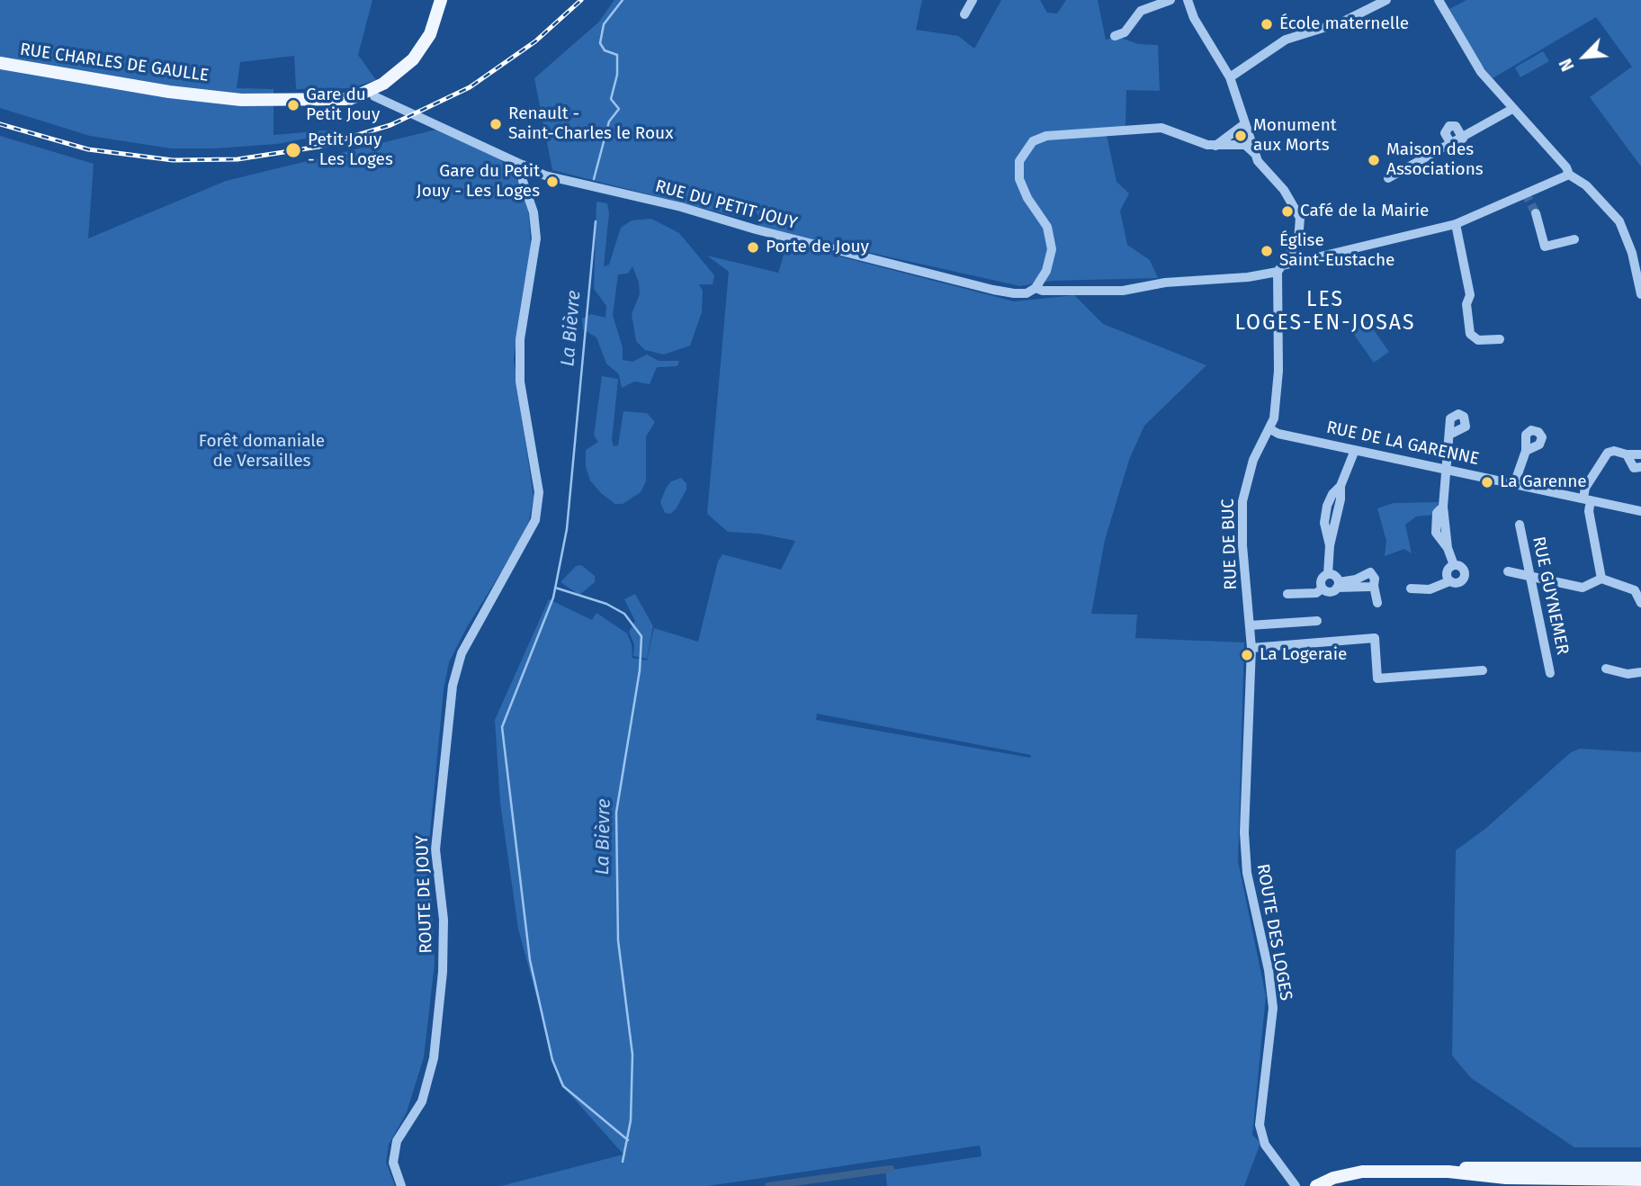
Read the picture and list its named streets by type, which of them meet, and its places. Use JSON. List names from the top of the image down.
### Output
{
  "streets": {
    "main road": ["RUE CHARLES DE GAULLE"],
    "street": [
      "RUE DU PETIT JOUY",
      "RUE DE LA GARENNE",
      "RUE DE BUC",
      "RUE GUYNEMER",
      "ROUTE DE JOUY",
      "ROUTE DES LOGES"
    ]
  },
  "crossings": [
    ["RUE CHARLES DE GAULLE", "RUE DU PETIT JOUY"],
    ["RUE DU PETIT JOUY", "RUE DE BUC"],
    ["RUE DU PETIT JOUY", "ROUTE DE JOUY"],
    ["RUE DE LA GARENNE", "RUE DE BUC"],
    ["RUE DE BUC", "ROUTE DES LOGES"]
  ],
  "districts": ["LES LOGES-EN-JOSAS"],
  "water": ["La Bièvre"],
  "parks": ["Forêt domaniale de Versailles"],
  "places": [
    "École maternelle",
    "Gare du Petit Jouy",
    "Renault - Saint-Charles le Roux",
    "Monument aux Morts",
    "Petit Jouy - Les Loges",
    "Maison des Associations",
    "Gare du Petit Jouy - Les Loges",
    "Café de la Mairie",
    "Porte de Jouy",
    "Église Saint-Eustache",
    "La Garenne",
    "La Logeraie"
  ],
  "north": "bottom left"
}
